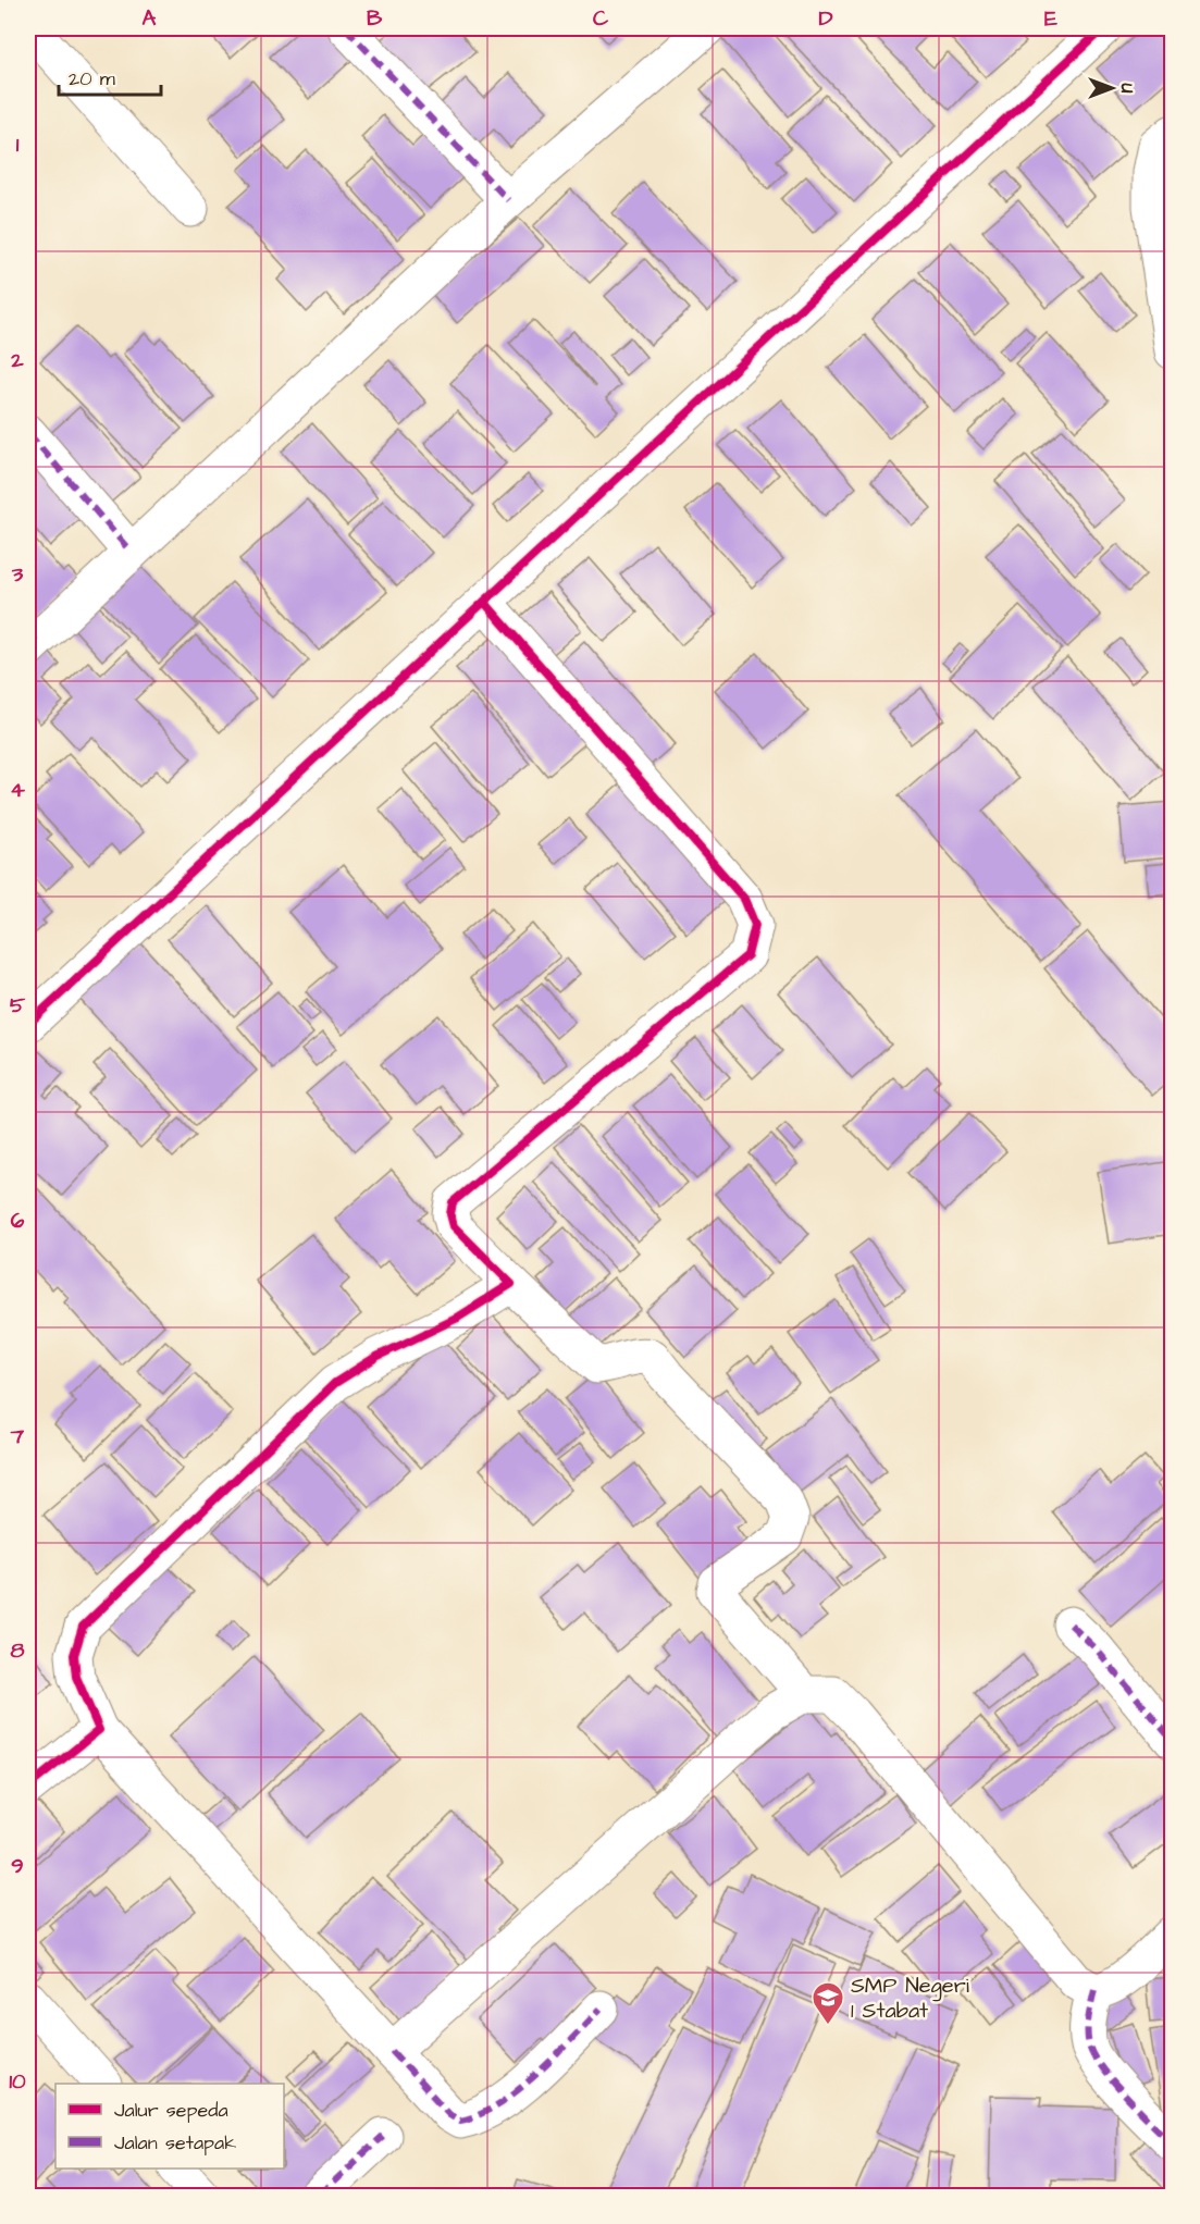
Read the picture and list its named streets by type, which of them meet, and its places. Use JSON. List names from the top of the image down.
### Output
{
  "places": {
    "school or university": ["SMP Negeri 1 Stabat"]
  },
  "legend": ["Jalur sepeda", "Jalan setapak"],
  "scale_bar": "20 m",
  "north": "right",
  "grid": {
    "columns": [
      "A",
      "B",
      "C",
      "D",
      "E"
    ],
    "rows": [
      "1",
      "2",
      "3",
      "4",
      "5",
      "6",
      "7",
      "8",
      "9",
      "10"
    ]
  }
}
